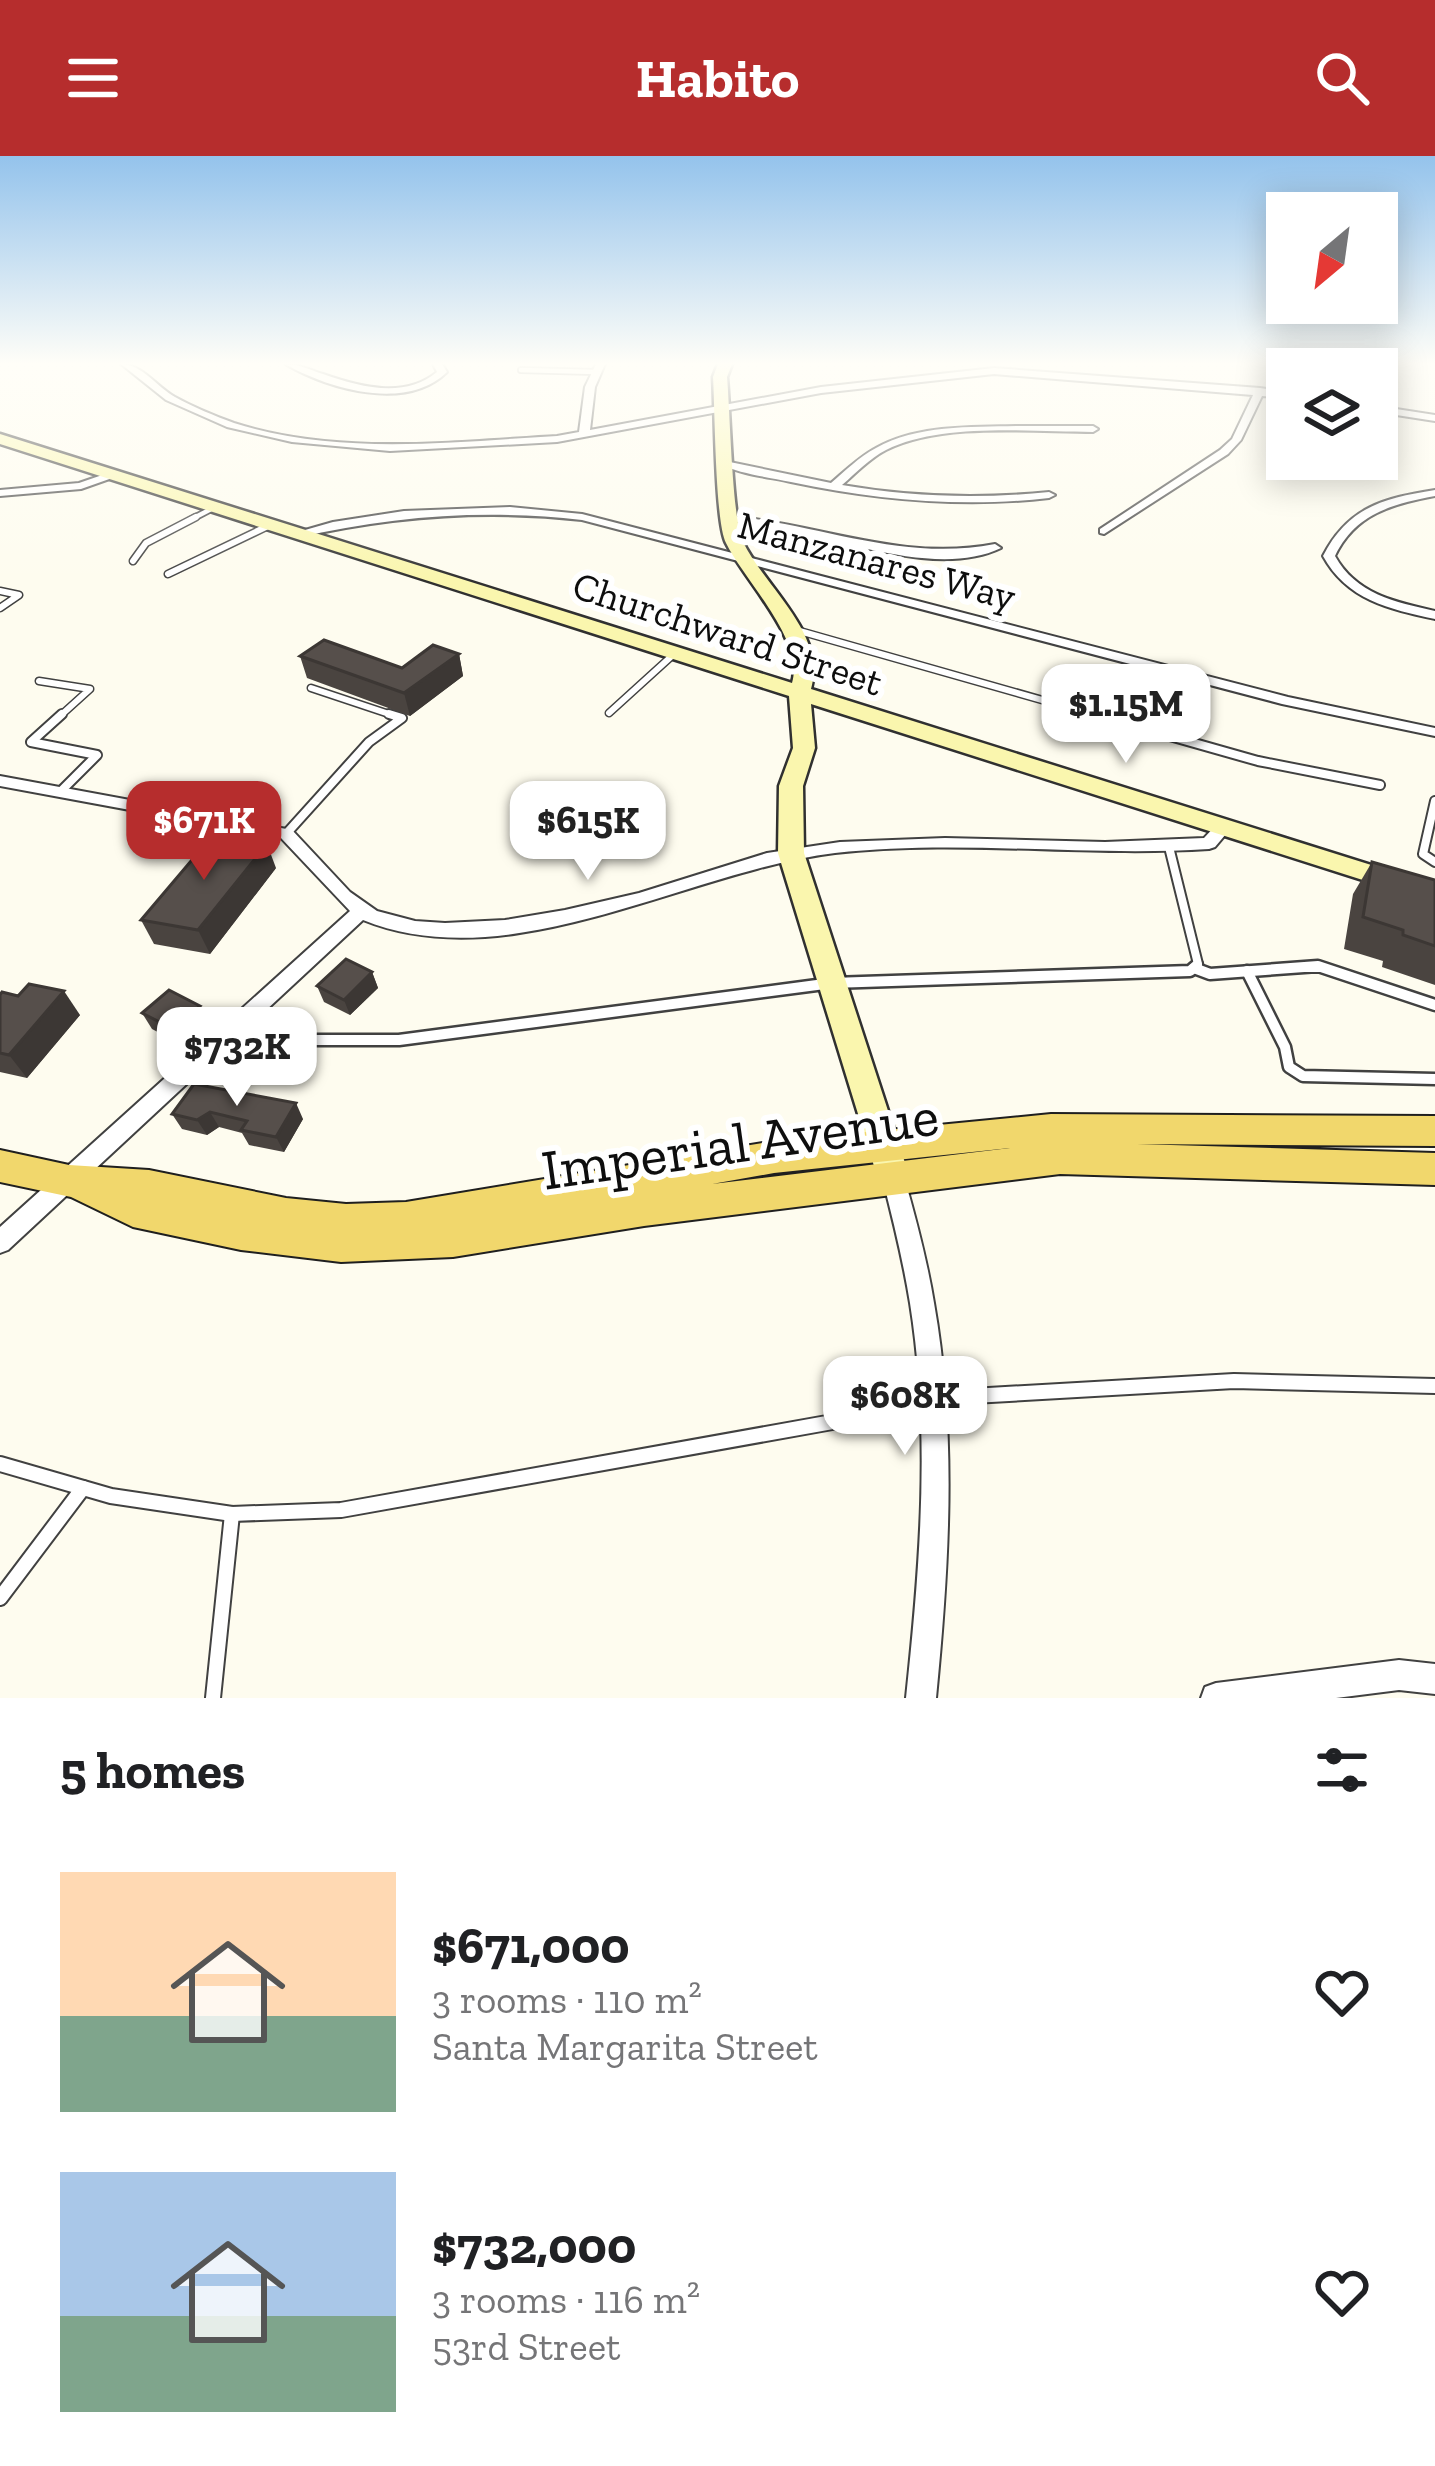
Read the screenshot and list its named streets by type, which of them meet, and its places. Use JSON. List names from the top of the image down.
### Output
{
  "streets": {
    "main road": ["Imperial Avenue"],
    "street": ["Manzanares Way", "Churchward Street"]
  },
  "crossings": [
    ["Manzanares Way", "Churchward Street"]
  ],
  "north": "bottom left",
  "page": {
    "header": "Habito",
    "price": [
      "$1.15M",
      "$671K",
      "$615K",
      "$732K",
      "$608K"
    ],
    "heading": "5 homes",
    "list": [
      {
        "name": "$671,000",
        "note": "3 rooms · 110 m² · Santa Margarita Street"
      },
      {
        "name": "$732,000",
        "note": "3 rooms · 116 m² · 53rd Street"
      }
    ]
  }
}
